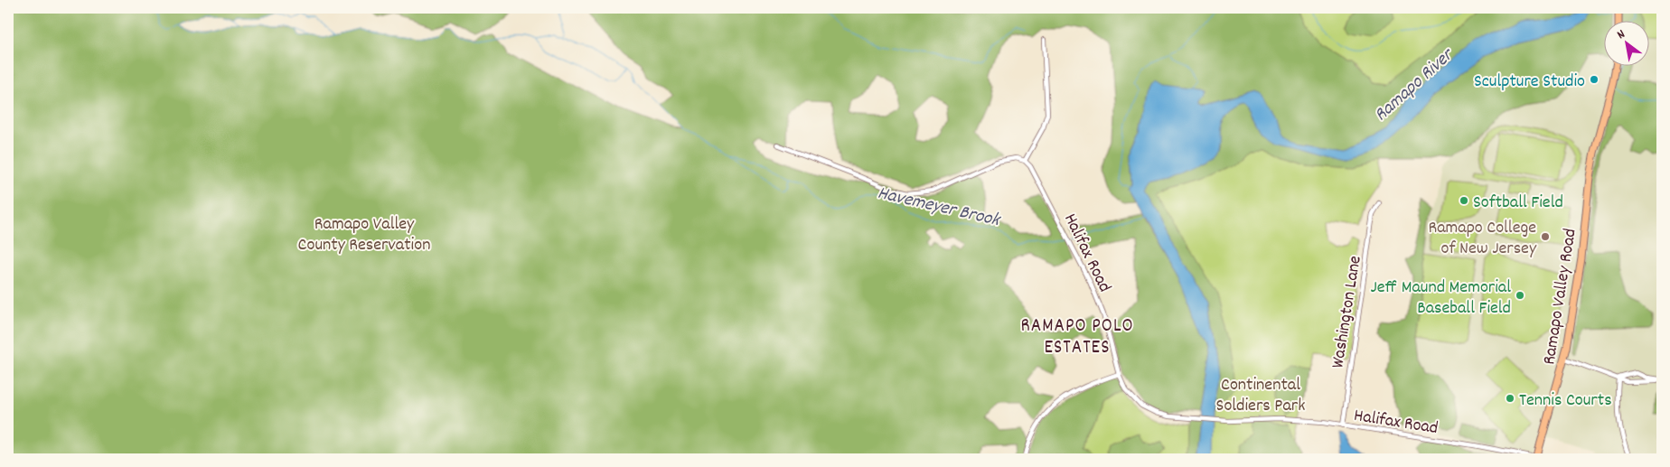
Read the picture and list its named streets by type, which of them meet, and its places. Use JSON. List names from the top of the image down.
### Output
{
  "streets": {
    "main road": ["Ramapo Valley Road"],
    "street": ["Halifax Road", "Washington Lane"]
  },
  "crossings": [
    ["Halifax Road", "Ramapo Valley Road"],
    ["Halifax Road", "Washington Lane"]
  ],
  "districts": ["RAMAPO POLO ESTATES"],
  "water": ["Ramapo River", "Havemeyer Brook"],
  "parks": ["Ramapo Valley County Reservation", "Continental Soldiers Park"],
  "places": [
    "Sculpture Studio",
    "Softball Field",
    "Ramapo College of New Jersey",
    "Jeff Maund Memorial Baseball Field",
    "Tennis Courts"
  ],
  "north": "top left"
}
